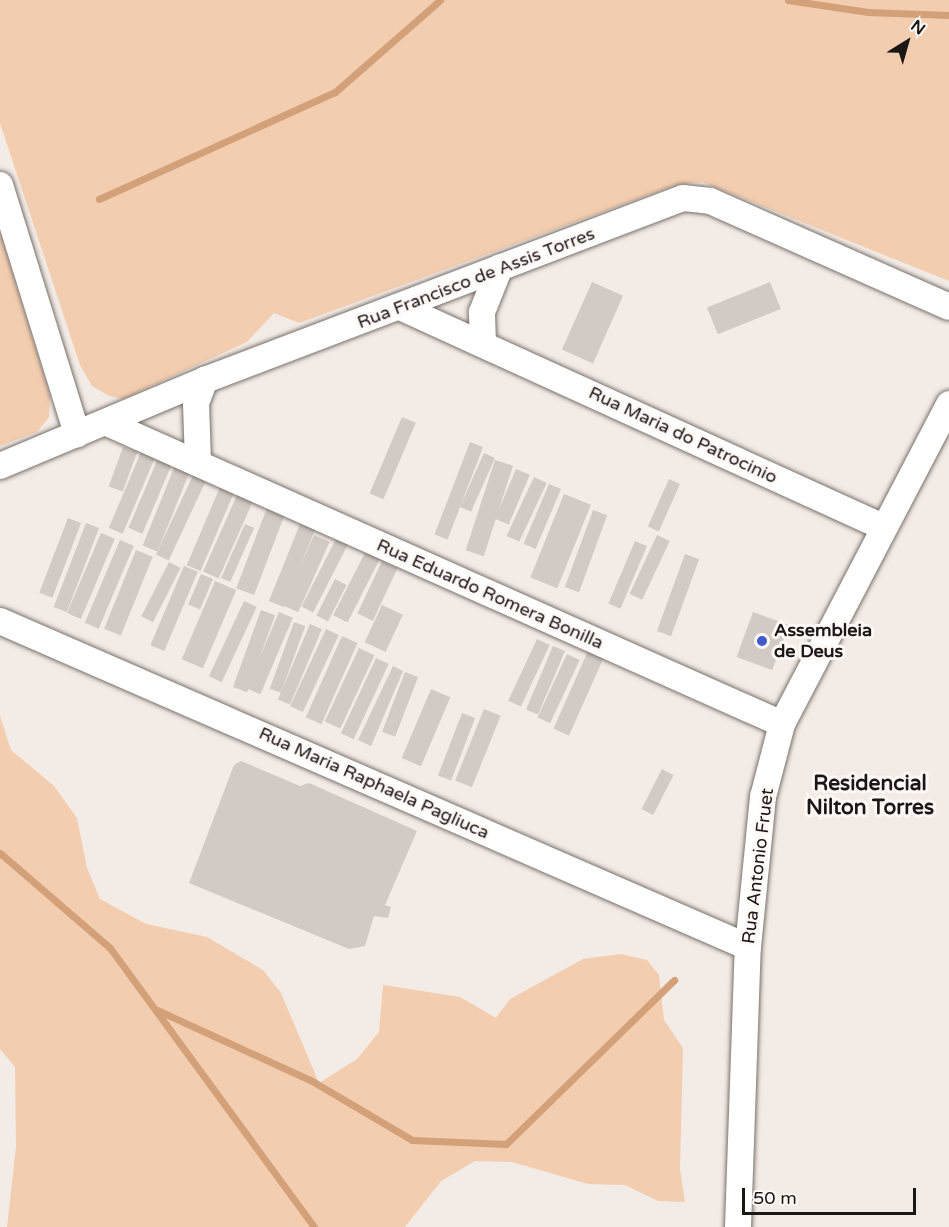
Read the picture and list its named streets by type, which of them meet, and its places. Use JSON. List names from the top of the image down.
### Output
{
  "streets": {
    "street": [
      "Rua Francisco de Assis Torres",
      "Rua Maria do Patrocinio",
      "Rua Eduardo Romera Bonilla",
      "Rua Maria Raphaela Pagliuca",
      "Rua Antonio Fruet"
    ]
  },
  "crossings": [
    ["Rua Francisco de Assis Torres", "Rua Maria do Patrocinio"],
    ["Rua Francisco de Assis Torres", "Rua Eduardo Romera Bonilla"],
    ["Rua Maria do Patrocinio", "Rua Antonio Fruet"],
    ["Rua Eduardo Romera Bonilla", "Rua Antonio Fruet"],
    ["Rua Maria Raphaela Pagliuca", "Rua Antonio Fruet"]
  ],
  "districts": ["Residencial Nilton Torres"],
  "places": ["Assembleia de Deus"],
  "scale_bar": "50 m",
  "north": "top right"
}
